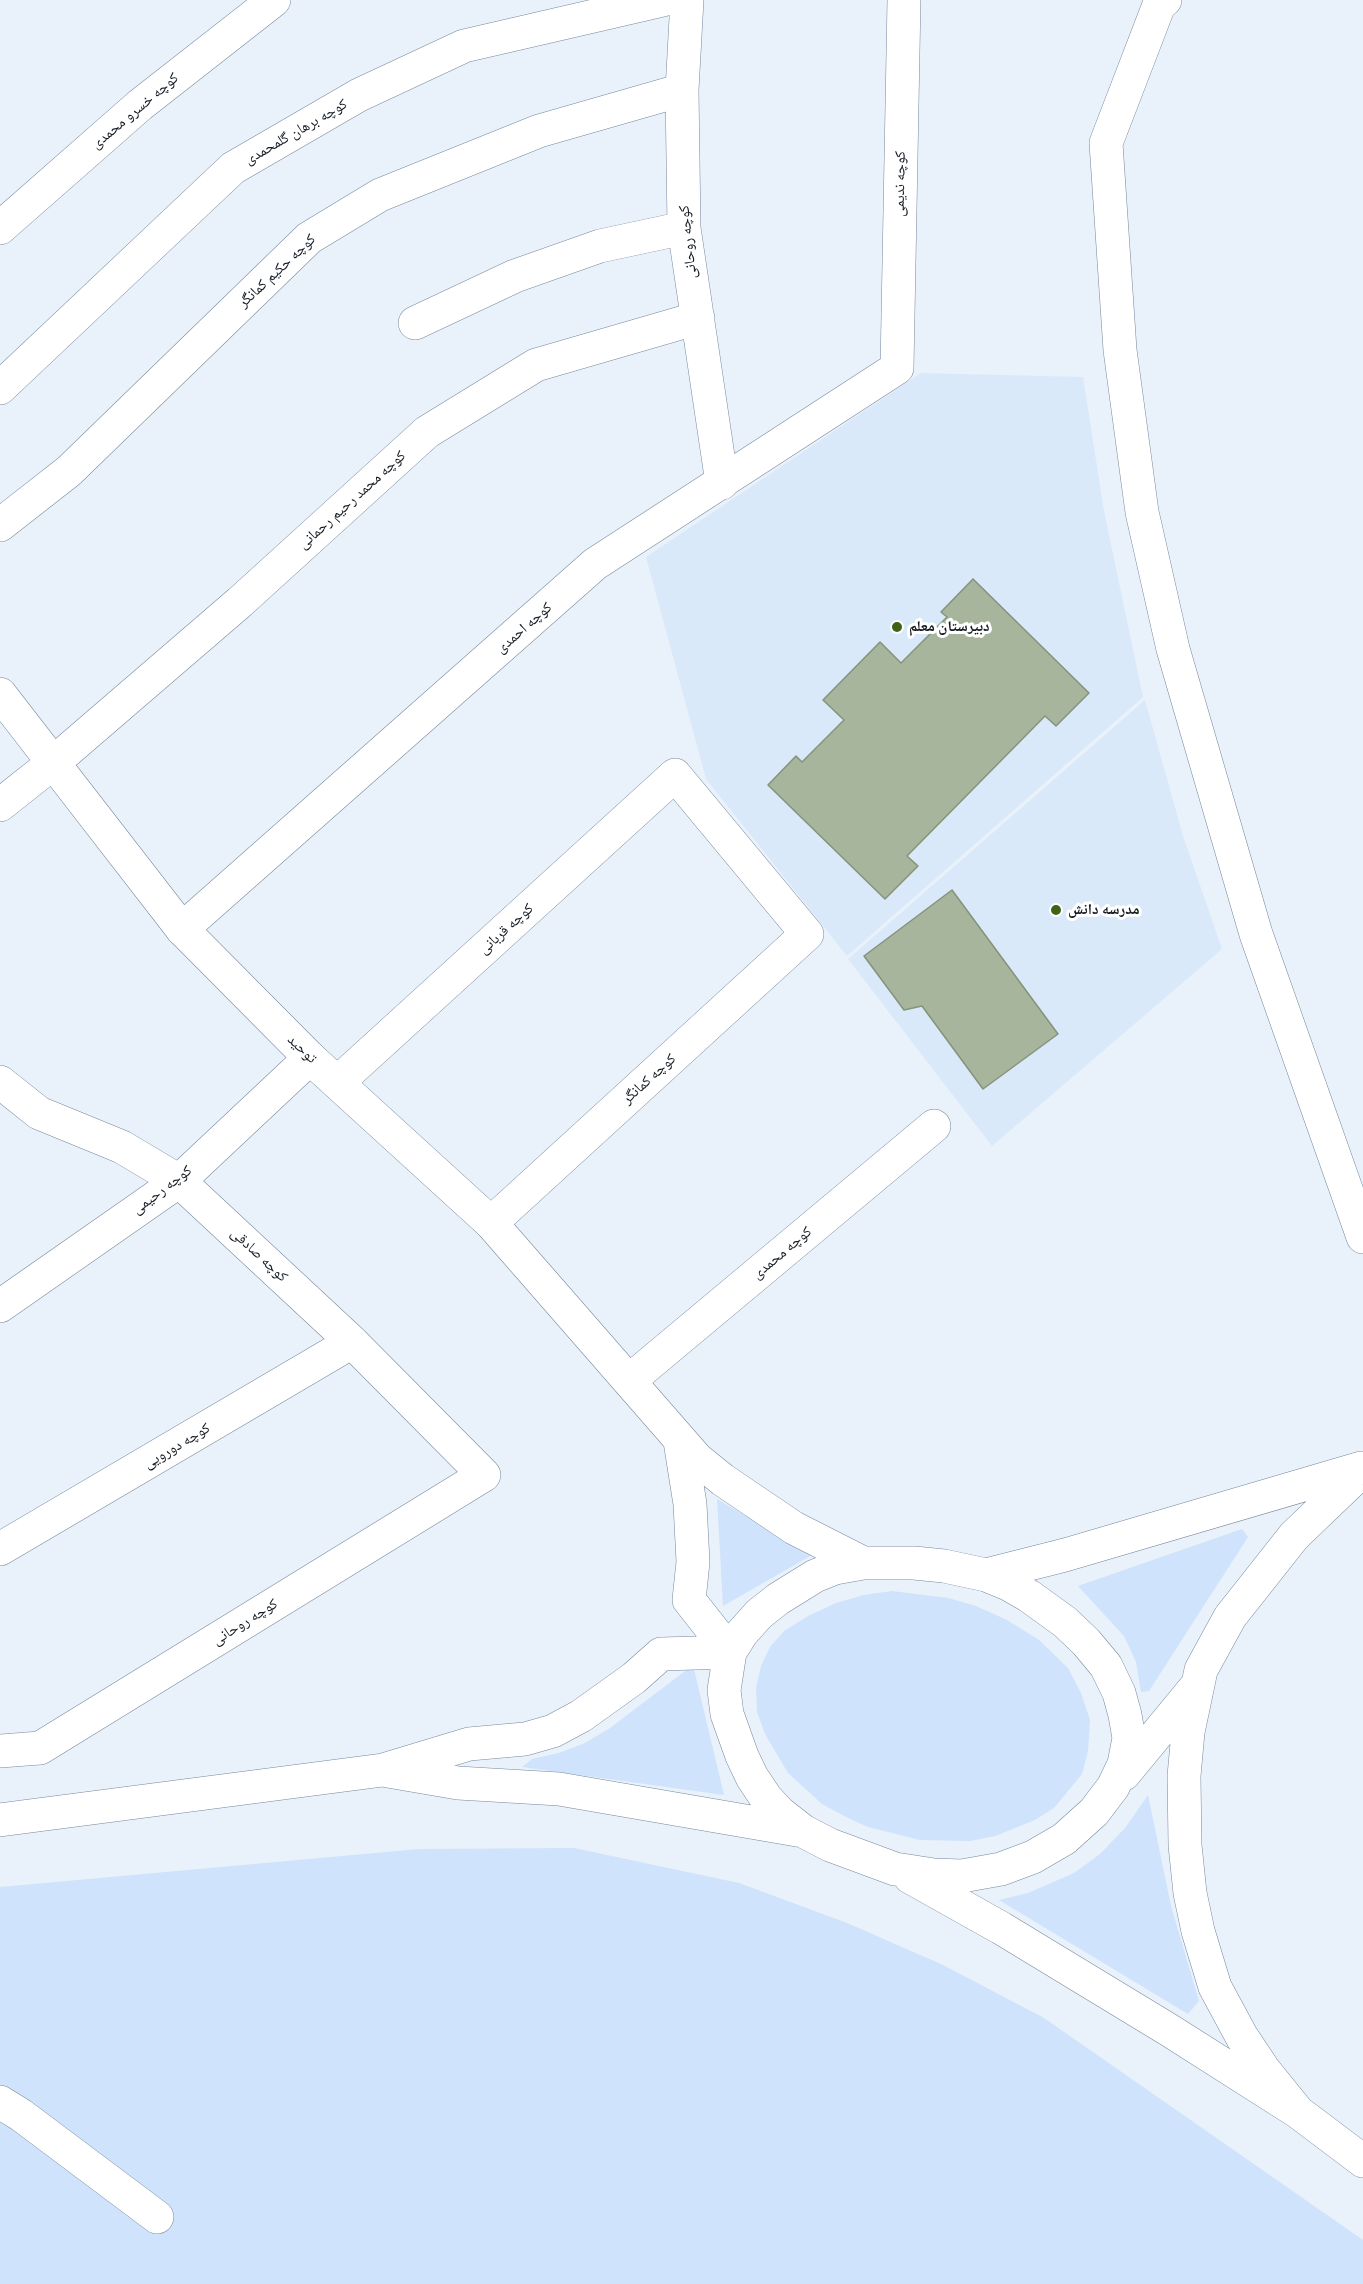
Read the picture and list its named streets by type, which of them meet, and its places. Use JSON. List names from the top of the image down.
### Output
{
  "streets": {
    "street": [
      "کوچه خسرو محمدی",
      "کوچه برهان گلمحمدی",
      "کوچه ندیمی",
      "کوچه روحانی",
      "کوچه حکیم کمانگر",
      "کوچه محمد رحیم رحمانی",
      "کوچه احمدی",
      "کوچه قربانی",
      "توحید",
      "کوچه کمانگر",
      "کوچه رحیمی",
      "کوچه محمدی",
      "کوچه صادقی",
      "کوچه دورویی"
    ]
  },
  "crossings": [
    ["کوچه ندیمی", "کوچه احمدی"],
    ["کوچه روحانی", "کوچه حکیم کمانگر"],
    ["کوچه روحانی", "کوچه محمد رحیم رحمانی"],
    ["کوچه روحانی", "کوچه احمدی"],
    ["کوچه روحانی", "کوچه صادقی"],
    ["کوچه محمد رحیم رحمانی", "توحید"],
    ["کوچه احمدی", "توحید"],
    ["کوچه قربانی", "توحید"],
    ["کوچه قربانی", "کوچه کمانگر"],
    ["توحید", "کوچه کمانگر"],
    ["توحید", "کوچه رحیمی"],
    ["توحید", "کوچه محمدی"],
    ["کوچه رحیمی", "کوچه صادقی"],
    ["کوچه صادقی", "کوچه دورویی"]
  ],
  "places": ["دبیرستان معلم", "مدرسه دانش"]
}
